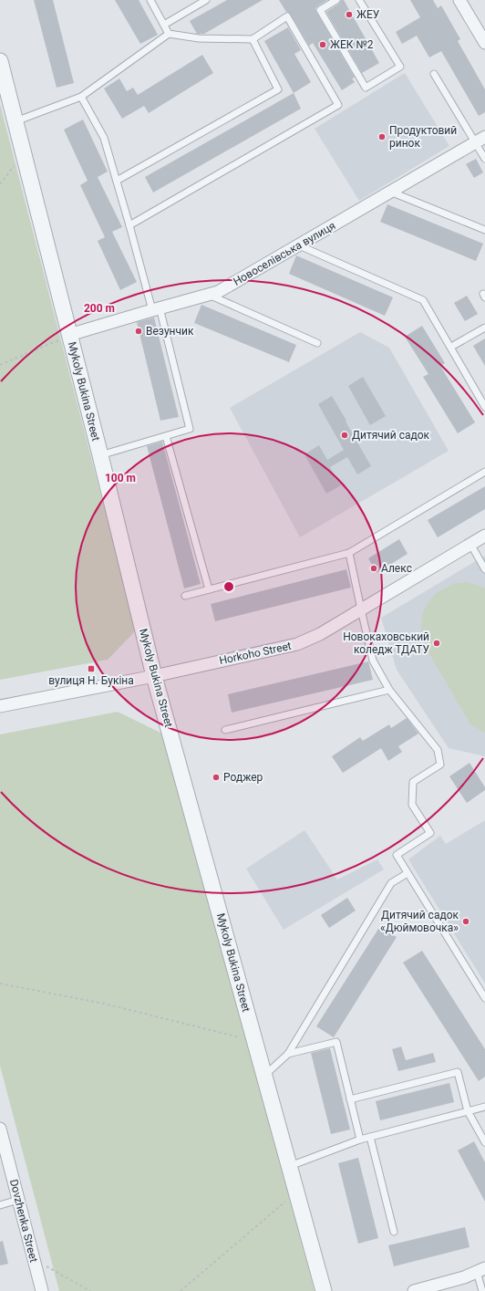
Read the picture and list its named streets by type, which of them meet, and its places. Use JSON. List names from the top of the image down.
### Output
{
  "streets": {
    "street": [
      "Новоселівська вулиця",
      "Mykoly Bukina Street",
      "Horkoho Street",
      "Dovzhenka Street"
    ]
  },
  "crossings": [
    ["Новоселівська вулиця", "Mykoly Bukina Street"],
    ["Mykoly Bukina Street", "Horkoho Street"]
  ],
  "places": {
    "other": [
      "ЖЕУ",
      "ЖЕК №2",
      "Продуктовий ринок",
      "Везунчик",
      "Дитячий садок",
      "Алекс",
      "Новокаховський коледж ТДАТУ",
      "Роджер",
      "Дитячий садок «Дюймовочка»"
    ],
    "transit": ["вулиця Н. Букіна"]
  },
  "rings": ["200 m", "100 m"]
}
